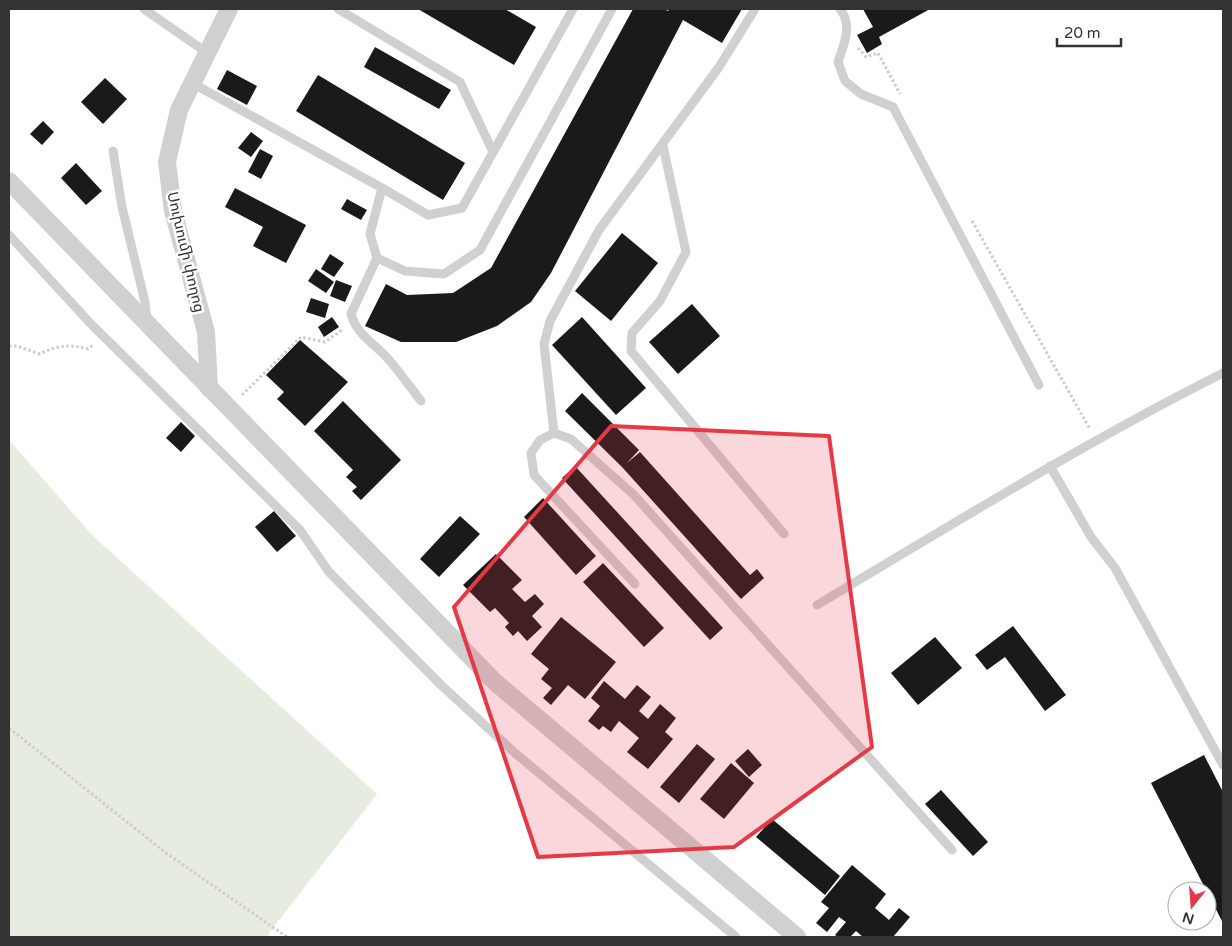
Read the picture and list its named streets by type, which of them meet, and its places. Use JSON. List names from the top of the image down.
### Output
{
  "streets": {
    "street": ["Սուխումի փողոց"]
  },
  "scale_bar": "20 m",
  "north": "bottom"
}
